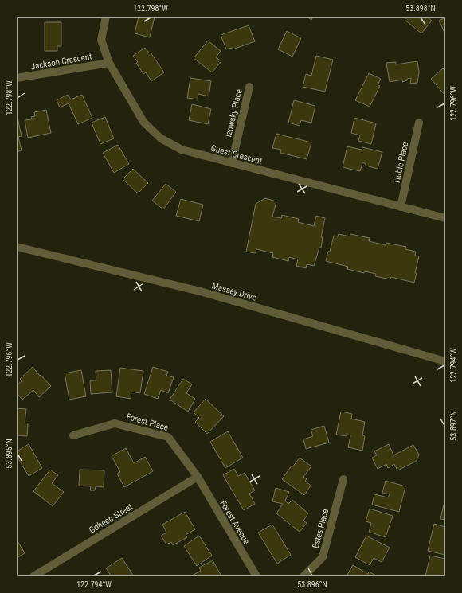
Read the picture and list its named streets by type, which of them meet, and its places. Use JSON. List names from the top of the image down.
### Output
{
  "streets": {
    "street": [
      "Jackson Crescent",
      "Izowsky Place",
      "Guest Crescent",
      "Huble Place",
      "Massey Drive",
      "Forest Place",
      "Goheen Street",
      "Forest Avenue",
      "Estes Place"
    ]
  },
  "crossings": [
    ["Jackson Crescent", "Guest Crescent"],
    ["Izowsky Place", "Guest Crescent"],
    ["Guest Crescent", "Huble Place"],
    ["Forest Place", "Goheen Street"],
    ["Forest Place", "Forest Avenue"],
    ["Goheen Street", "Forest Avenue"]
  ],
  "coordinates": [
    "122.798°W",
    "53.898°N",
    "122.796°W",
    "122.794°W",
    "53.897°N",
    "53.895°N",
    "53.896°N"
  ]
}
